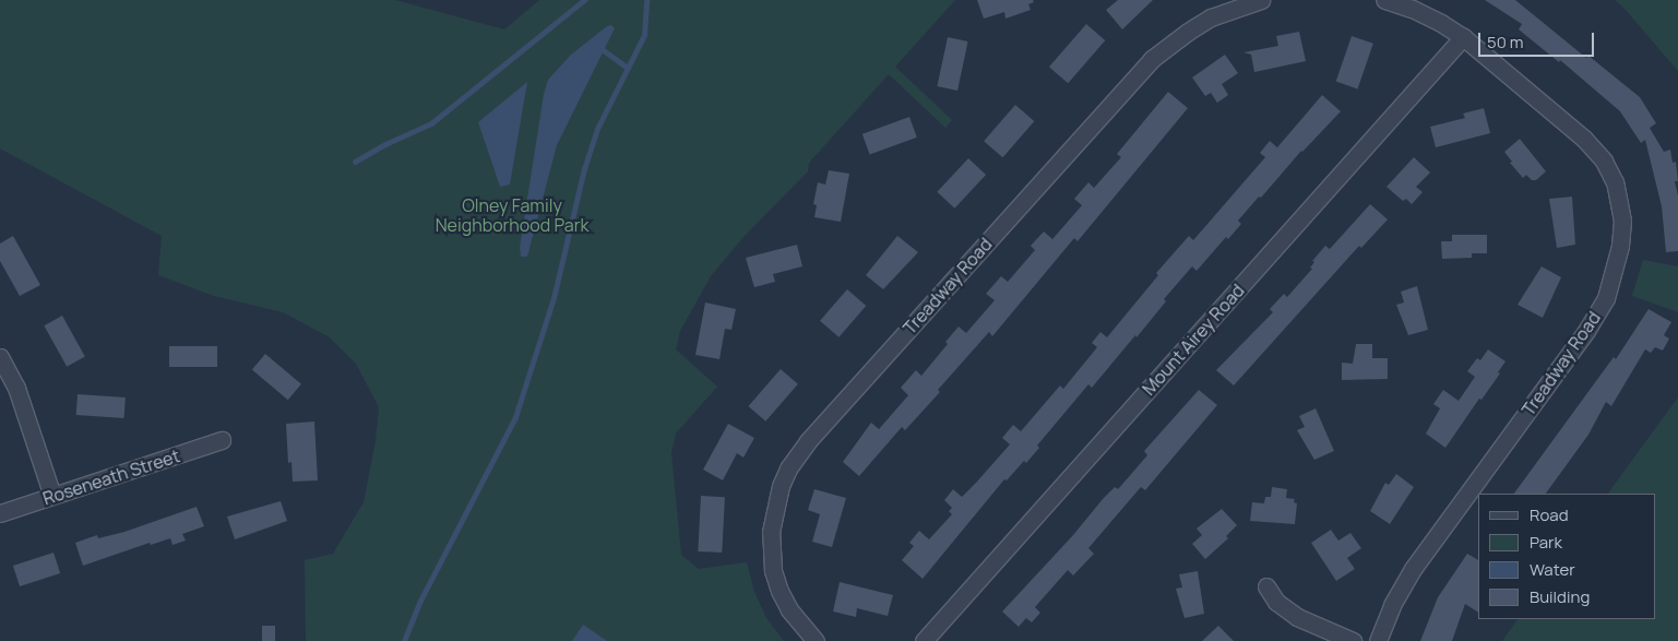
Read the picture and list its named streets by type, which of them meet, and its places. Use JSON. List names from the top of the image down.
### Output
{
  "streets": {
    "street": ["Treadway Road", "Mount Airey Road", "Roseneath Street"]
  },
  "crossings": [
    ["Treadway Road", "Mount Airey Road"]
  ],
  "parks": ["Olney Family Neighborhood Park"],
  "legend": [
    "Road",
    "Park",
    "Water",
    "Building"
  ],
  "scale_bar": "50 m"
}
